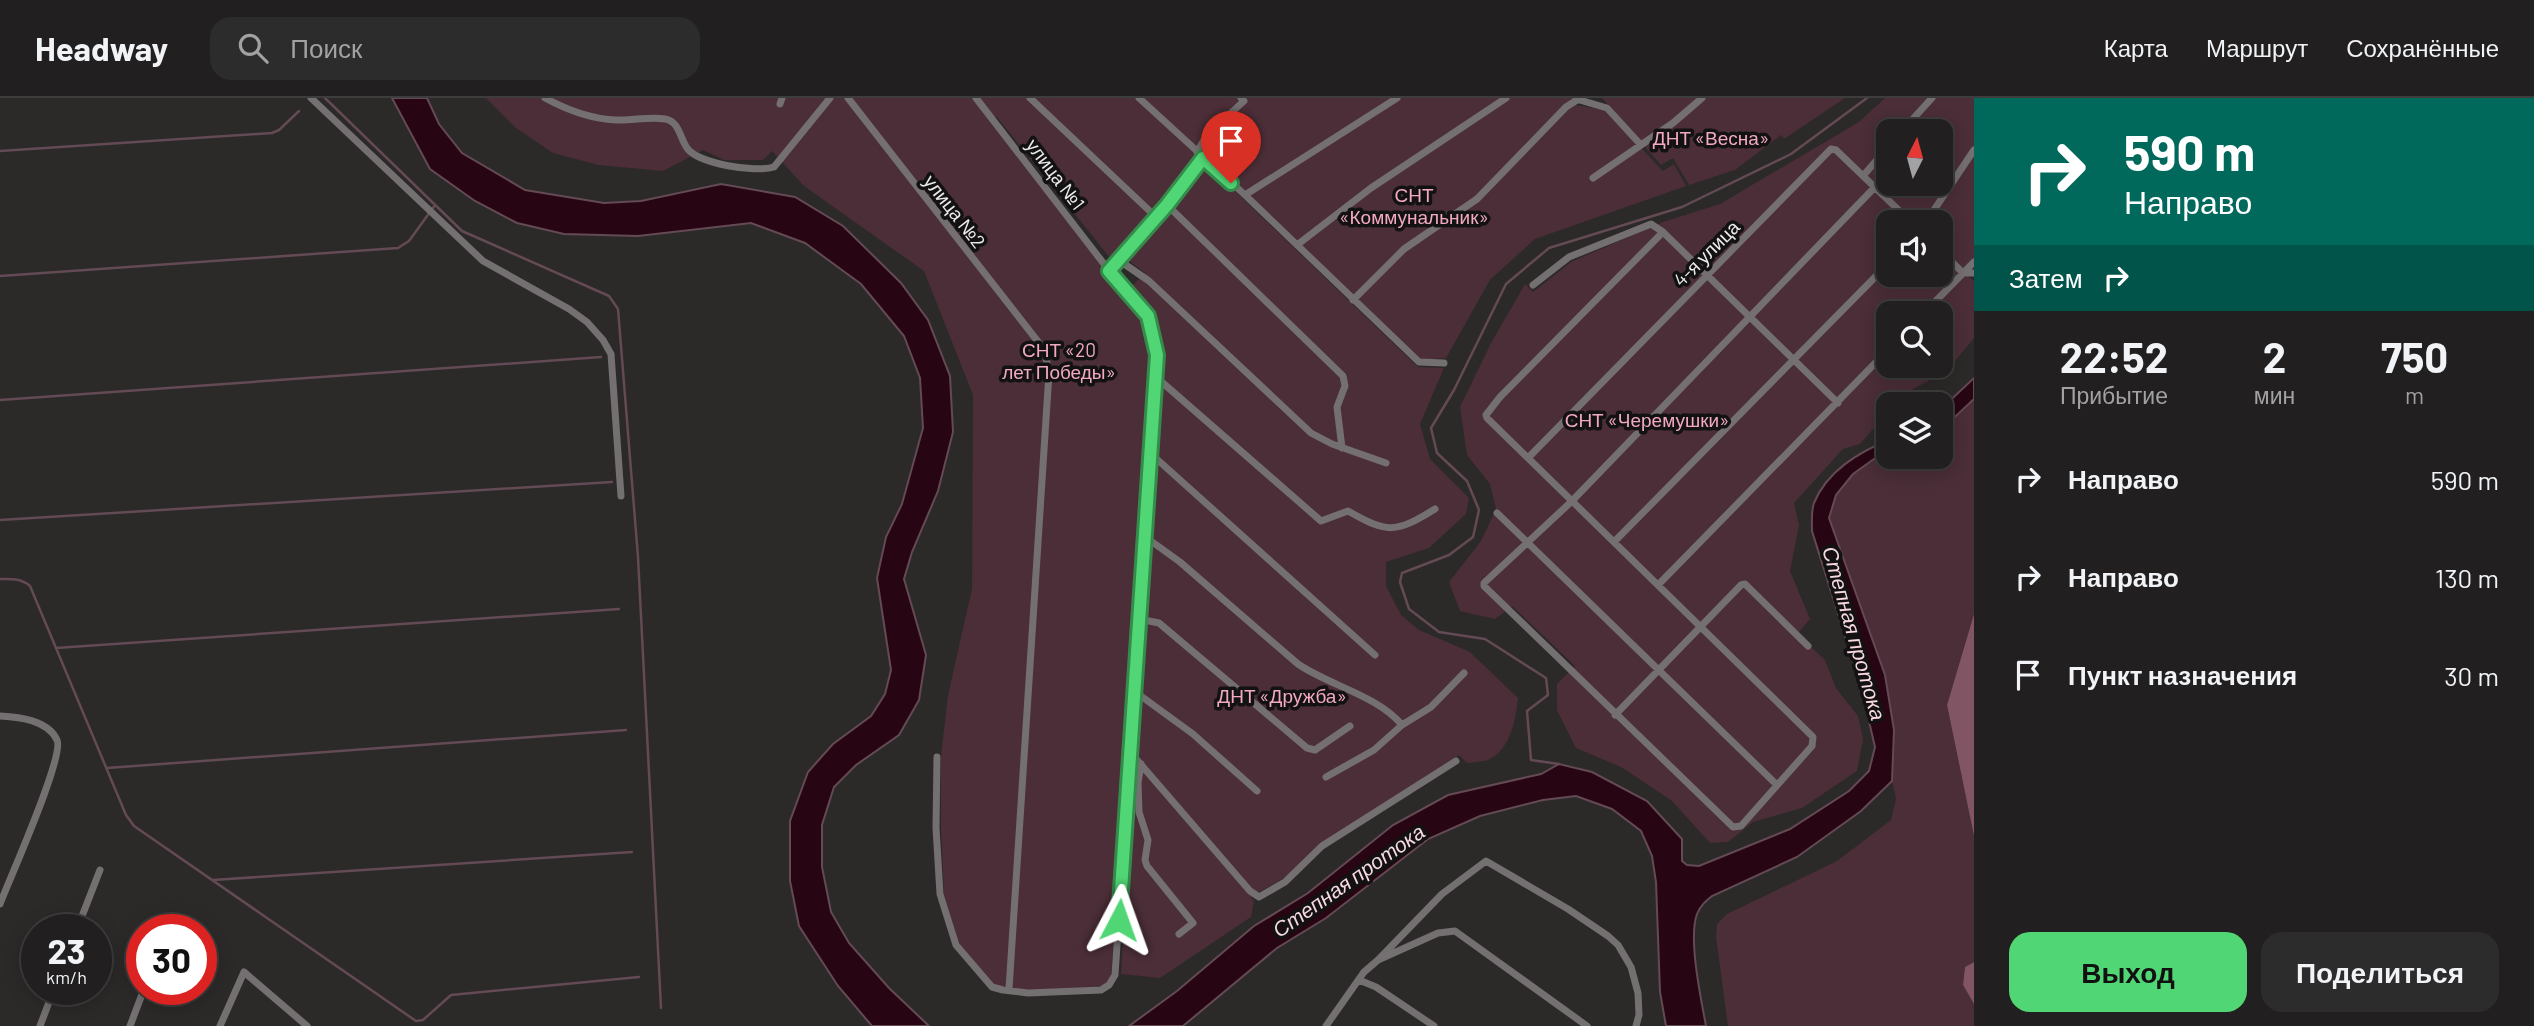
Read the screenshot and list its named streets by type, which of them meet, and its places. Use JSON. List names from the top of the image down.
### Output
{
  "streets": {
    "street": ["улица №1", "улица №2", "4-я улица"]
  },
  "crossings": [
    ["улица №1", "улица №2"]
  ],
  "water": ["Степная протока"],
  "parks": [
    "ДНТ «Весна»",
    "СНТ «Коммунальник»",
    "СНТ «20 лет Победы»",
    "СНТ «Черемушки»",
    "ДНТ «Дружба»"
  ],
  "north": "top",
  "page": {
    "header": "Headway",
    "search": "Поиск",
    "nav": ["Карта", "Маршрут", "Сохранённые"],
    "turn": ["590 m", "Направо"],
    "then": "Затем",
    "eta": [
      "22:52",
      "Прибытие",
      "2",
      "мин",
      "750",
      "m"
    ],
    "list": [
      {
        "name": "Направо",
        "value": "590 m"
      },
      {
        "name": "Направо",
        "value": "130 m"
      },
      {
        "name": "Пункт назначения",
        "value": "30 m"
      }
    ],
    "speed": "23 km/h",
    "limit": "30",
    "buttons": ["Выход", "Поделиться"]
  }
}
